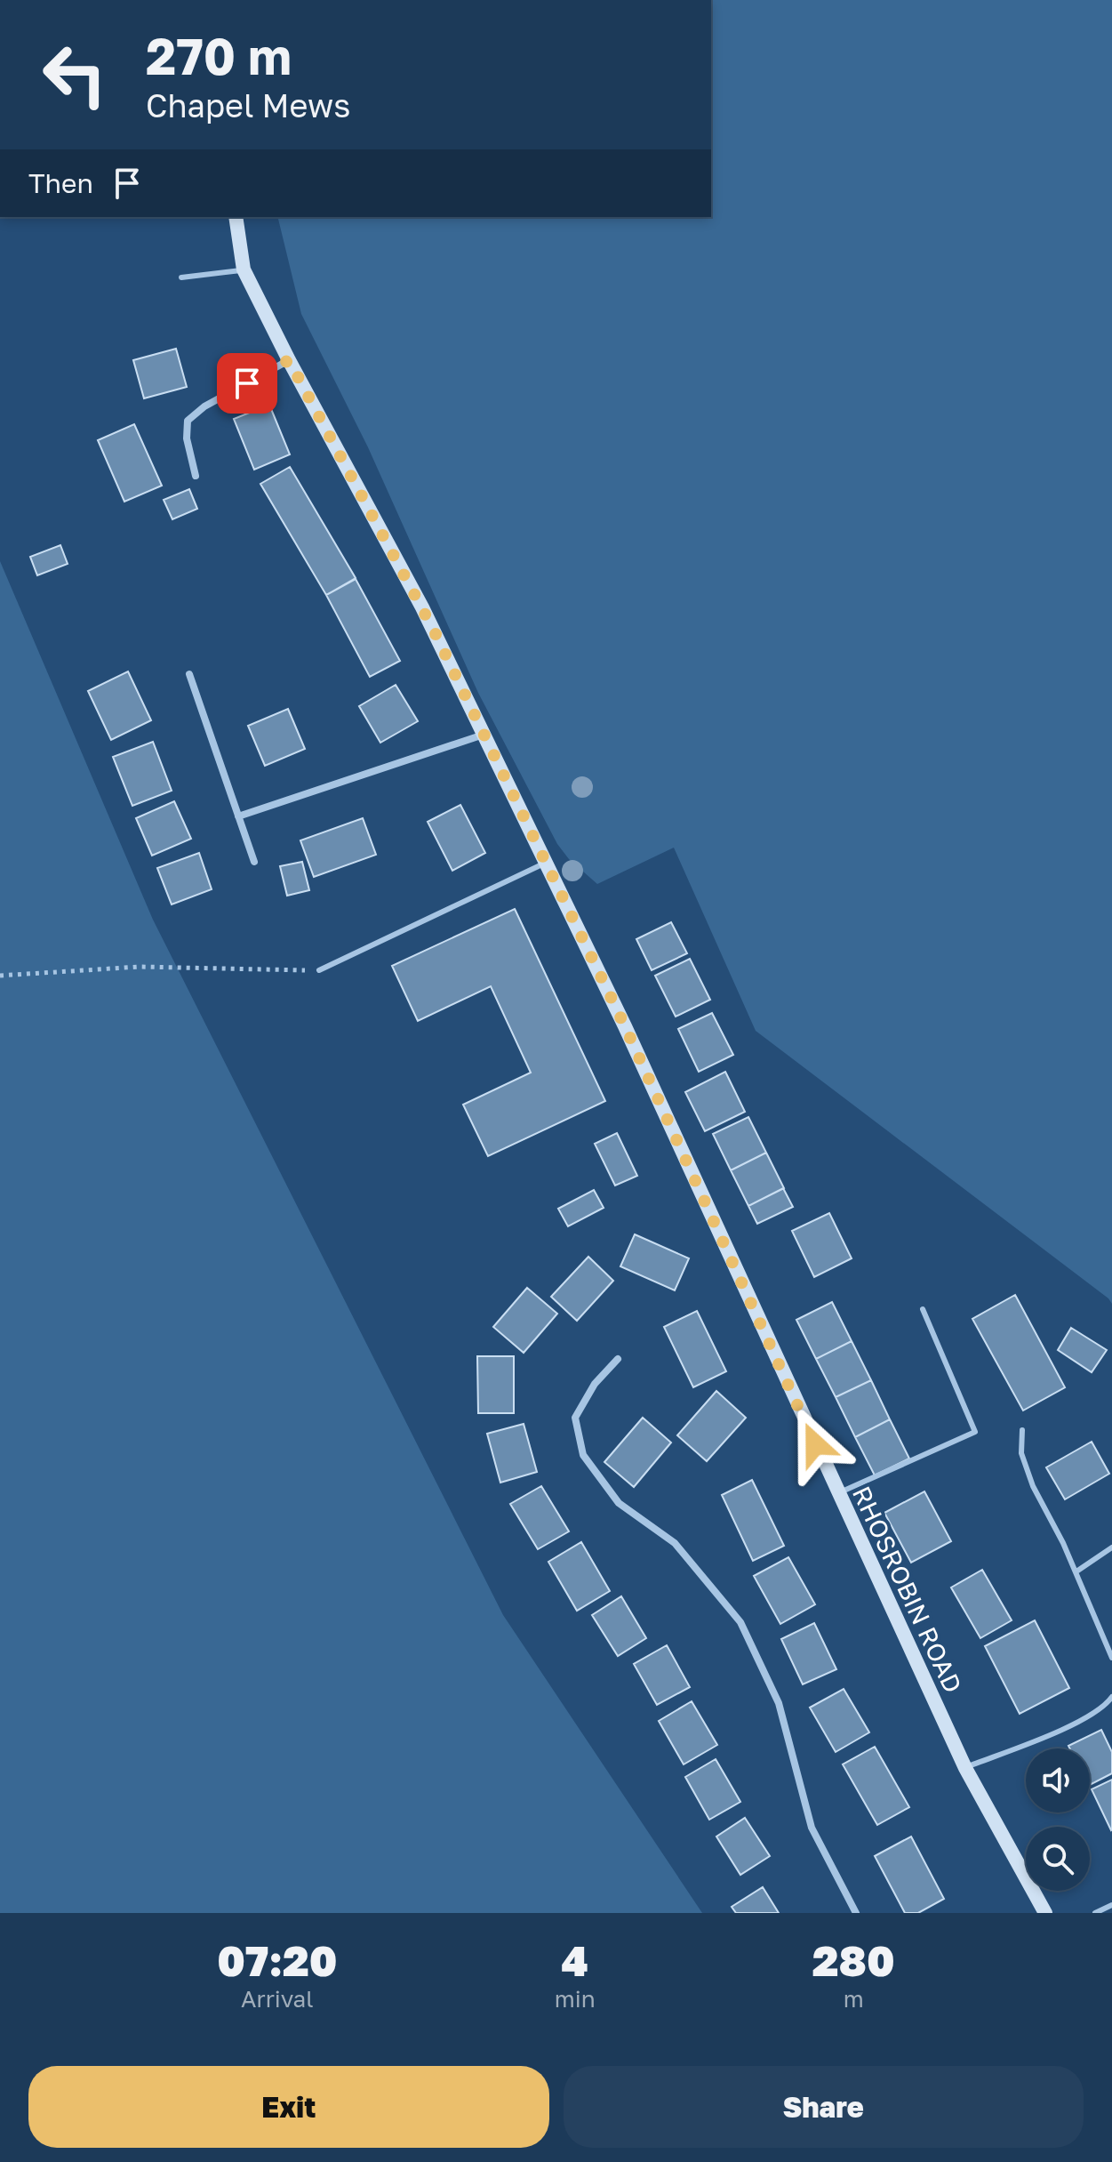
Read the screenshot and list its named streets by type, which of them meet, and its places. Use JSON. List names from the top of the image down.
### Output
{
  "streets": {
    "street": ["RHOSROBIN ROAD"]
  },
  "page": {
    "turn": ["270 m", "Chapel Mews"],
    "then": "Then",
    "eta": [
      "07:20",
      "Arrival",
      "4",
      "min",
      "280",
      "m"
    ],
    "buttons": ["Exit", "Share"]
  }
}
